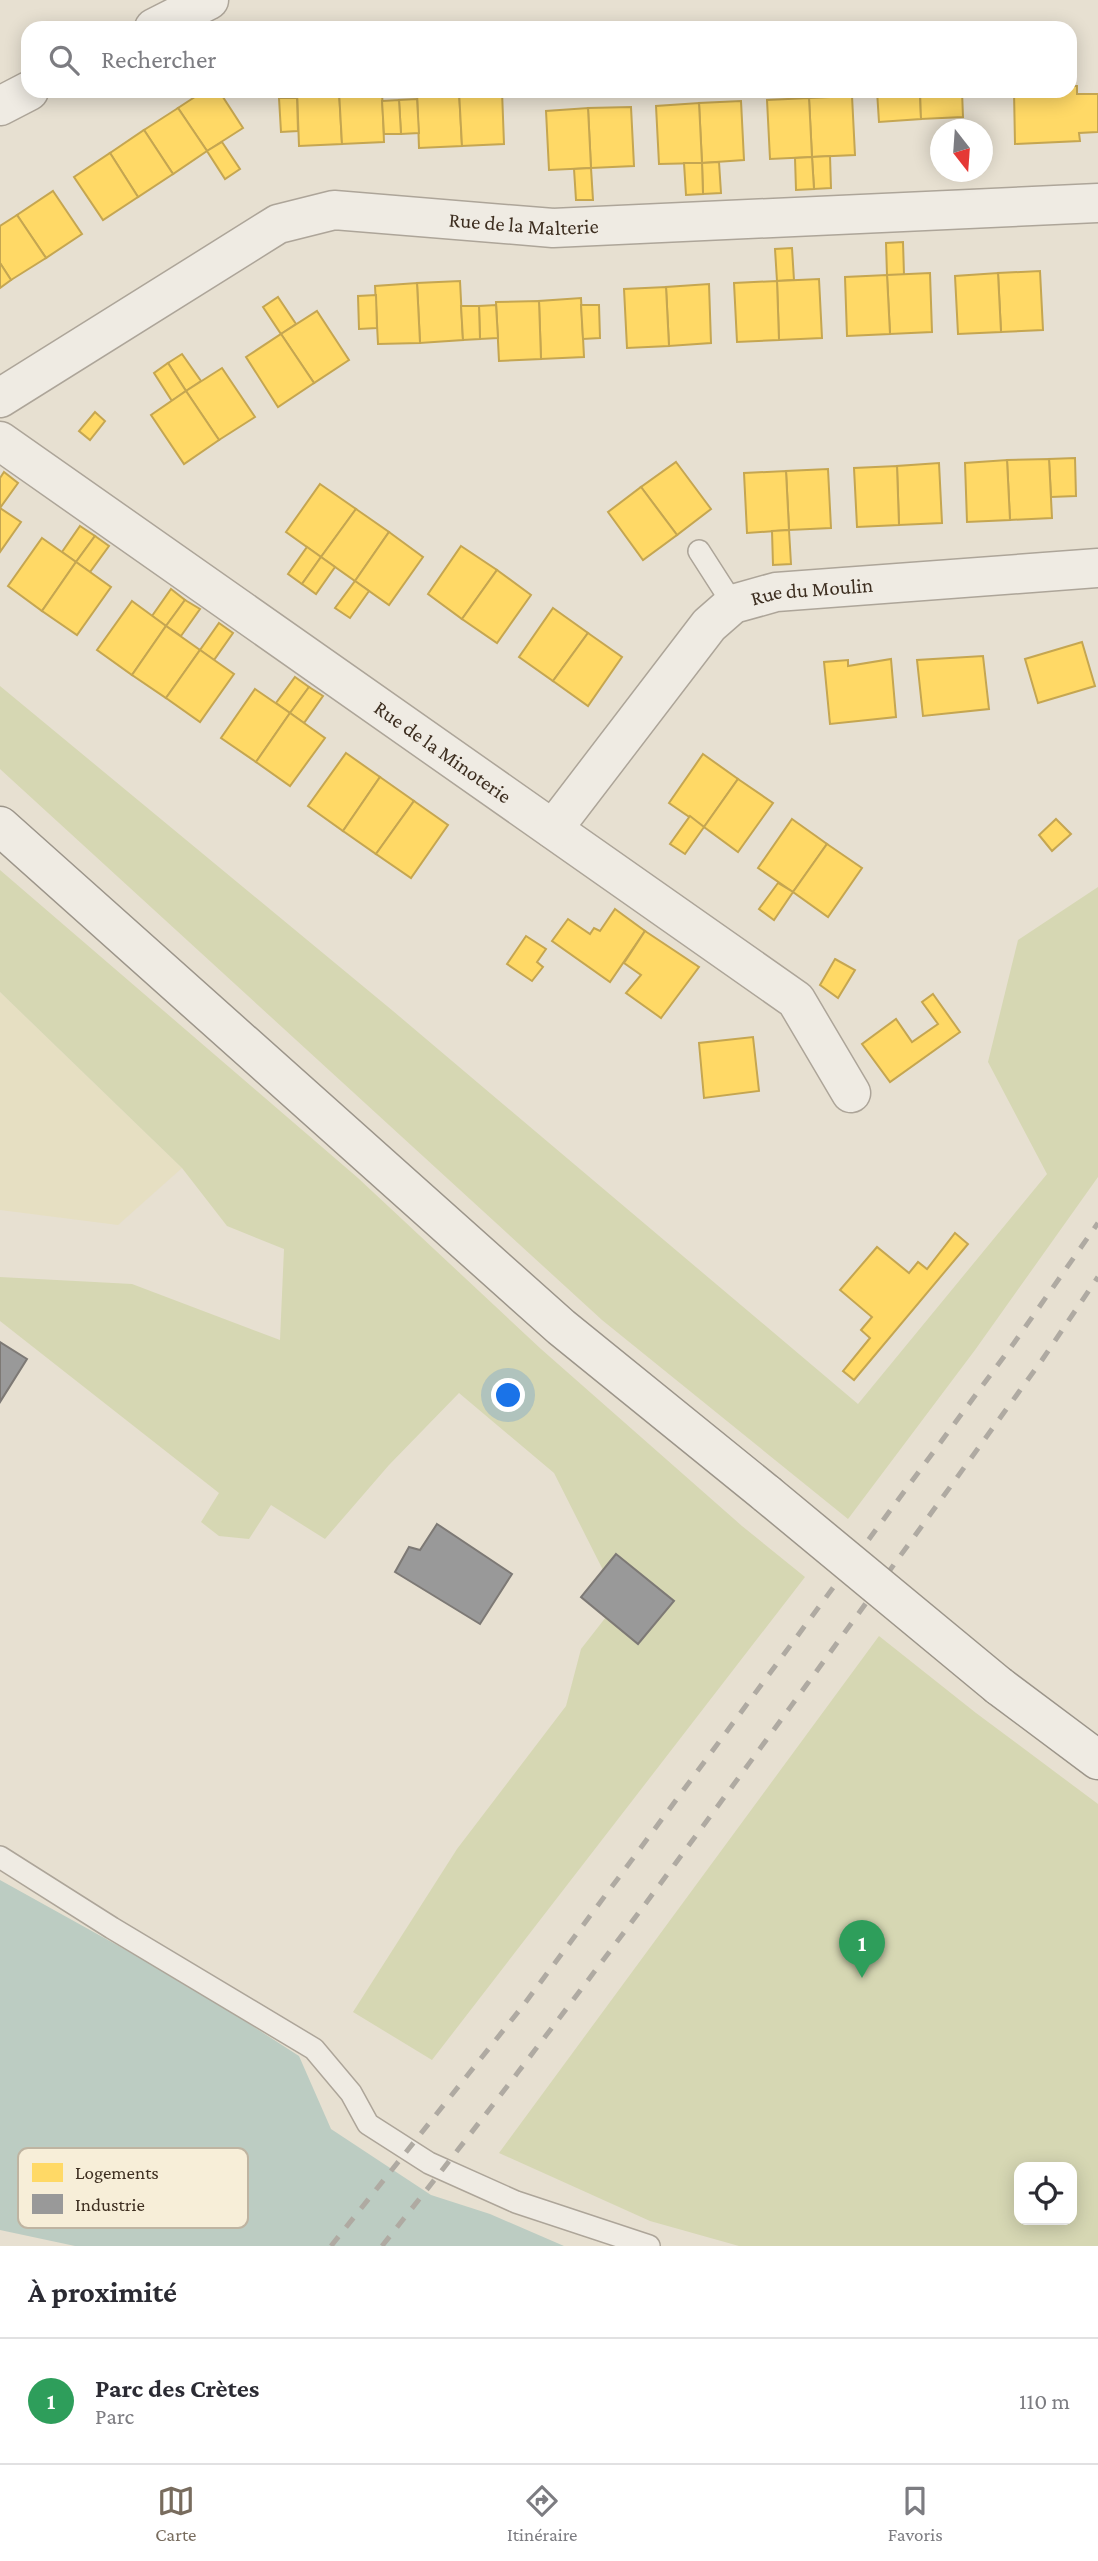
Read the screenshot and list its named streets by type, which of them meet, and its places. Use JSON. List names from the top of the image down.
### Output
{
  "streets": {
    "street": ["Rue de la Malterie", "Rue du Moulin", "Rue de la Minoterie"]
  },
  "crossings": [
    ["Rue du Moulin", "Rue de la Minoterie"]
  ],
  "legend": ["Logements", "Industrie"],
  "north": "bottom",
  "page": {
    "search": "Rechercher",
    "pins": "1",
    "heading": "À proximité",
    "list": [
      {
        "mark": "1",
        "name": "Parc des Crètes",
        "note": "Parc",
        "value": "110 m"
      }
    ],
    "nav": ["Carte", "Itinéraire", "Favoris"]
  }
}
